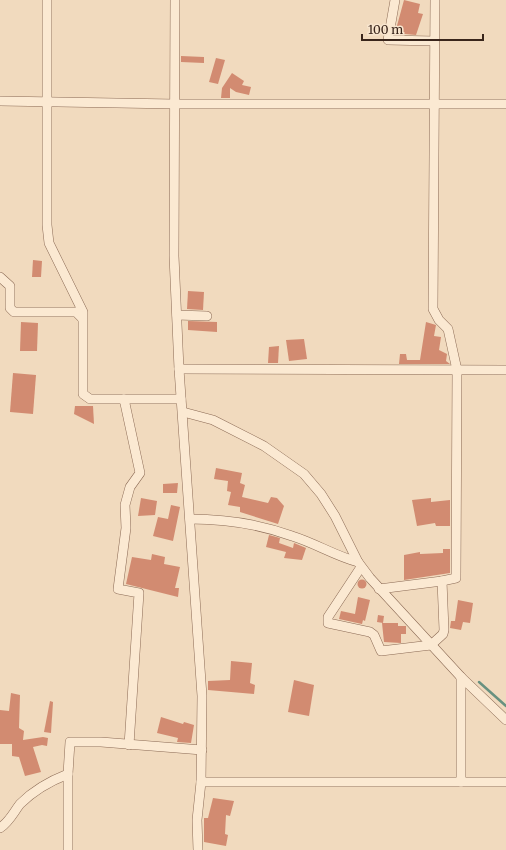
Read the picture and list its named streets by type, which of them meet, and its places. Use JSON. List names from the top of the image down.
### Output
{
  "scale_bar": "100 m"
}
